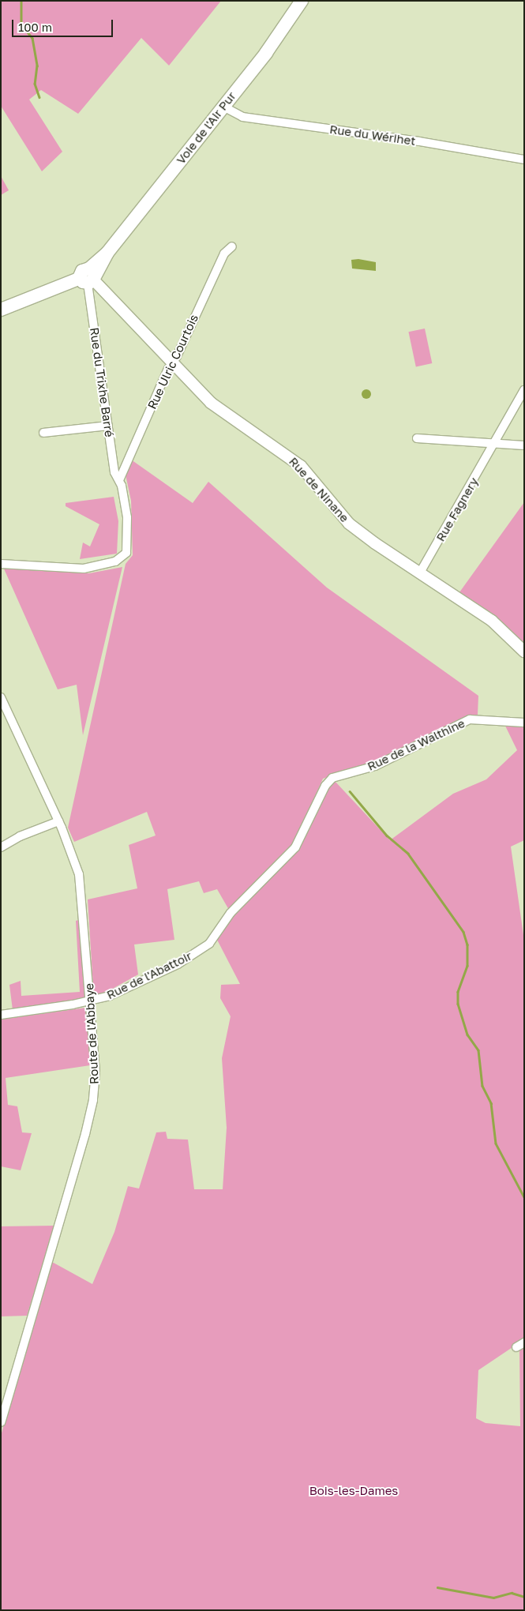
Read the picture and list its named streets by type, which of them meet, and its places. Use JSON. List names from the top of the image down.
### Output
{
  "streets": {
    "main road": ["Voie de l'Air Pur"],
    "street": [
      "Rue du Wérihet",
      "Rue Ulric Courtois",
      "Rue du Trixhe Barré",
      "Rue de Ninane",
      "Rue Fagnery",
      "Rue de la Walthine",
      "Rue de l'Abattoir",
      "Route de l'Abbaye"
    ]
  },
  "crossings": [
    ["Voie de l'Air Pur", "Rue du Wérihet"],
    ["Voie de l'Air Pur", "Rue du Trixhe Barré"],
    ["Voie de l'Air Pur", "Rue de Ninane"],
    ["Rue Ulric Courtois", "Rue du Trixhe Barré"],
    ["Rue Ulric Courtois", "Rue de Ninane"],
    ["Rue du Trixhe Barré", "Rue de Ninane"],
    ["Rue de Ninane", "Rue Fagnery"],
    ["Rue de la Walthine", "Rue de l'Abattoir"],
    ["Rue de l'Abattoir", "Route de l'Abbaye"]
  ],
  "parks": ["Bois-les-Dames"],
  "scale_bar": "100 m"
}
